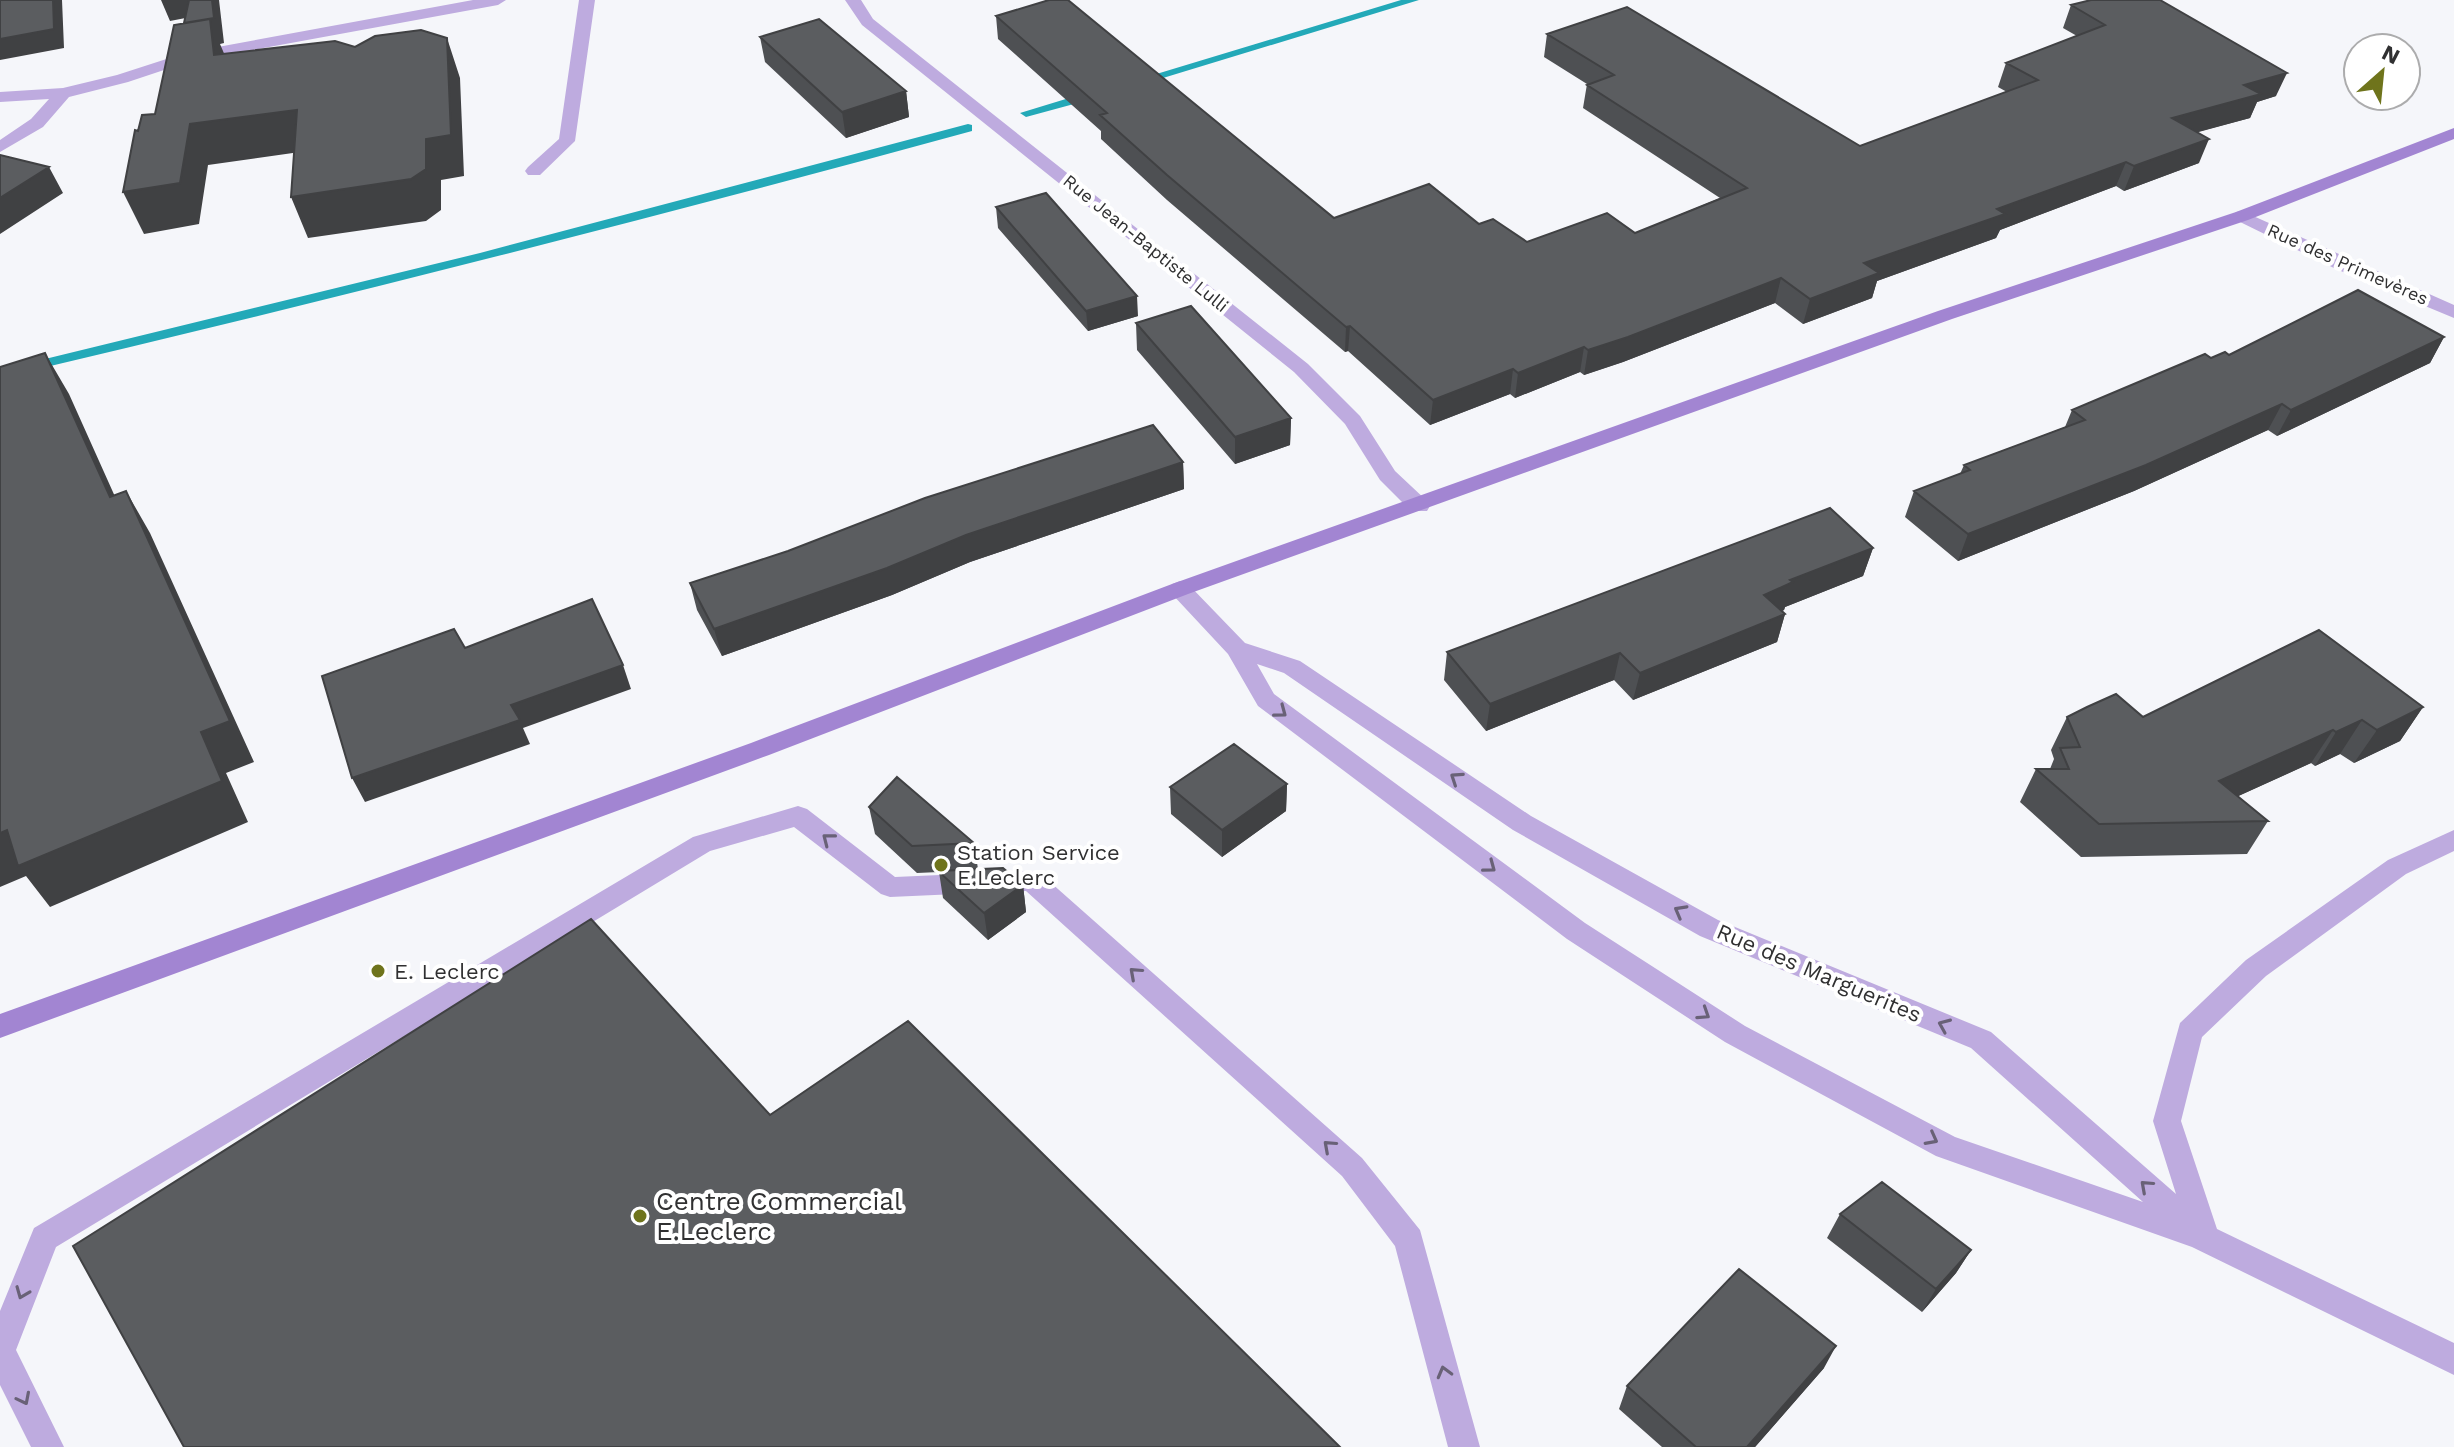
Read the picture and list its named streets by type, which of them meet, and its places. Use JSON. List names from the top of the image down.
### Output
{
  "streets": {
    "street": ["Rue Jean-Baptiste Lulli", "Rue des Primevères", "Rue des Marguerites"]
  },
  "places": ["Station Service E.Leclerc", "E. Leclerc", "Centre Commercial E.Leclerc"],
  "north": "top right"
}
